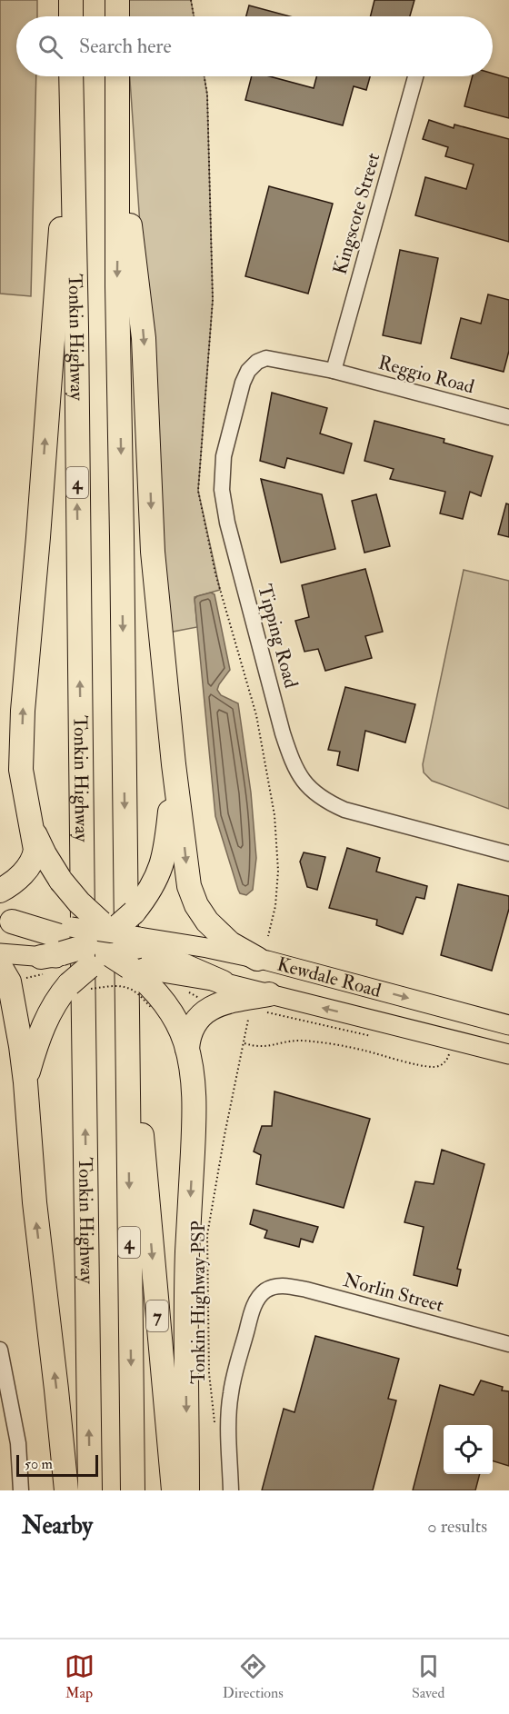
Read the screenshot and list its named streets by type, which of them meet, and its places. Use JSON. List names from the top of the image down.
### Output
{
  "streets": {
    "highway": ["Tonkin Highway", "4", "7"],
    "main road": ["Kewdale Road"],
    "street": [
      "Kingscote Street",
      "Reggio Road",
      "Tipping Road",
      "Norlin Street"
    ],
    "path": ["Tonkin Highway PSP"]
  },
  "crossings": [
    ["Kingscote Street", "Reggio Road"],
    ["Kingscote Street", "Tipping Road"],
    ["Reggio Road", "Tipping Road"],
    ["4", "7"]
  ],
  "scale_bar": "50 m",
  "page": {
    "search": "Search here",
    "scale": "50 m",
    "heading": ["Nearby", "0 results"],
    "nav": ["Map", "Directions", "Saved"]
  }
}
